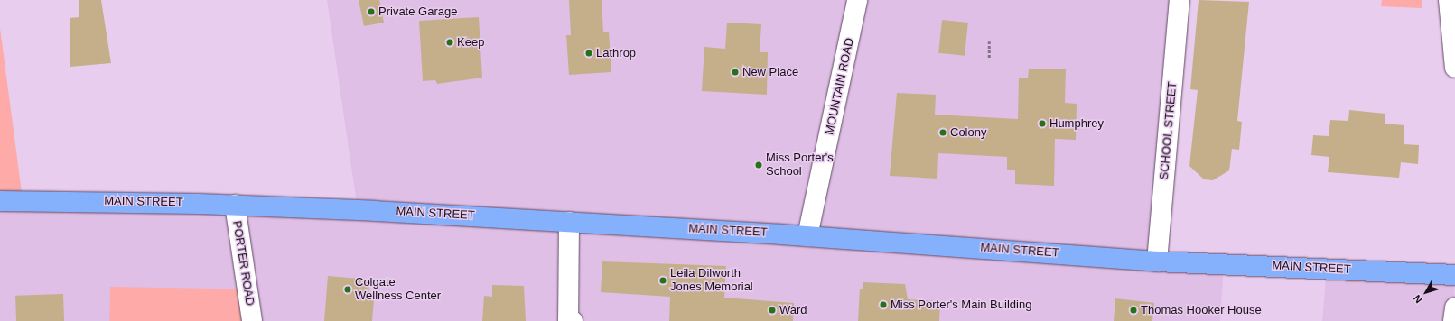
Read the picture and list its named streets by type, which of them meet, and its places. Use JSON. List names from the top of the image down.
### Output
{
  "streets": {
    "highway": ["MAIN STREET"],
    "street": ["MOUNTAIN ROAD", "SCHOOL STREET", "PORTER ROAD"]
  },
  "crossings": [
    ["MOUNTAIN ROAD", "MAIN STREET"],
    ["SCHOOL STREET", "MAIN STREET"],
    ["MAIN STREET", "PORTER ROAD"]
  ],
  "places": [
    "Private Garage",
    "Keep",
    "Lathrop",
    "New Place",
    "Humphrey",
    "Colony",
    "Miss Porter's School",
    "Leila Dilworth Jones Memorial",
    "Colgate Wellness Center",
    "Miss Porter's Main Building",
    "Ward",
    "Thomas Hooker House"
  ],
  "north": "bottom left"
}
